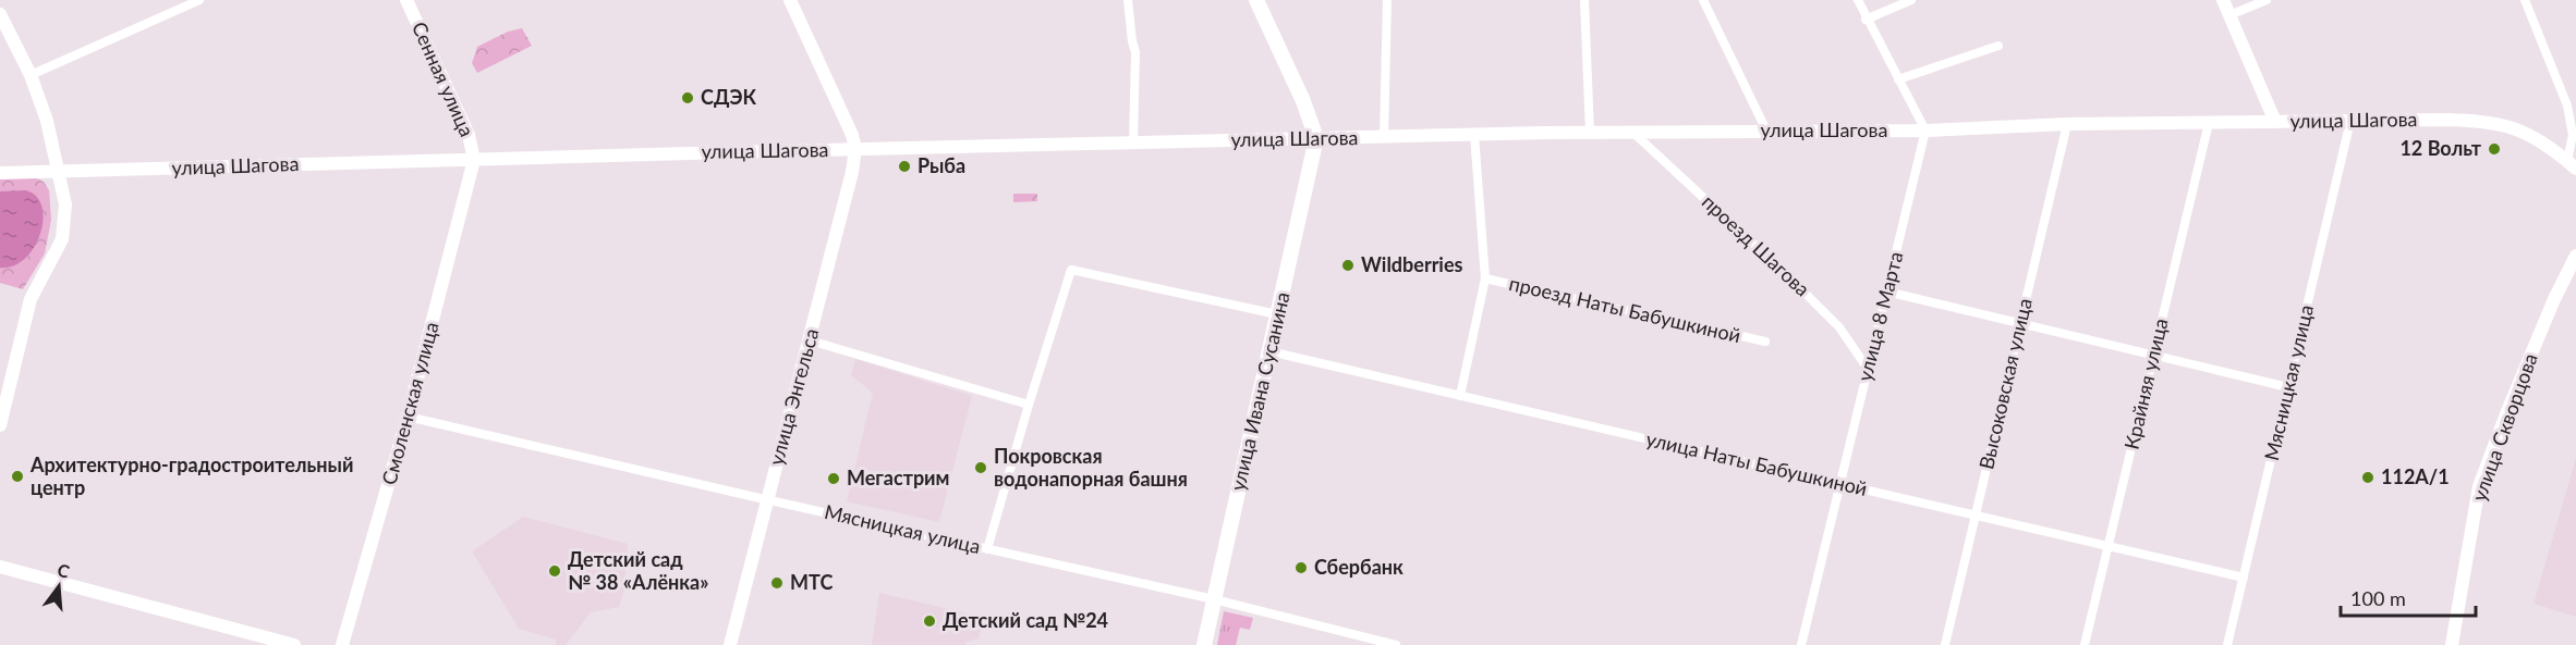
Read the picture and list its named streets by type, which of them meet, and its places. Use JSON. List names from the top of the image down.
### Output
{
  "streets": {
    "main road": [
      "Сенная улица",
      "улица Шагова",
      "улица Ивана Сусанина",
      "улица Энгельса",
      "Смоленская улица",
      "улица Скворцова"
    ],
    "street": [
      "проезд Шагова",
      "проезд Наты Бабушкиной",
      "улица 8 Марта",
      "Мясницкая улица",
      "Высоковская улица",
      "Крайняя улица",
      "улица Наты Бабушкиной"
    ]
  },
  "crossings": [
    ["Сенная улица", "улица Шагова"],
    ["Сенная улица", "Смоленская улица"],
    ["улица Шагова", "проезд Шагова"],
    ["улица Шагова", "улица 8 Марта"],
    ["улица Шагова", "Мясницкая улица"],
    ["улица Шагова", "Высоковская улица"],
    ["улица Шагова", "Крайняя улица"],
    ["улица Шагова", "улица Ивана Сусанина"],
    ["улица Шагова", "улица Энгельса"],
    ["улица Шагова", "Смоленская улица"],
    ["проезд Шагова", "улица 8 Марта"],
    ["улица 8 Марта", "улица Наты Бабушкиной"],
    ["Мясницкая улица", "улица Ивана Сусанина"],
    ["Мясницкая улица", "улица Энгельса"],
    ["Мясницкая улица", "Смоленская улица"],
    ["Мясницкая улица", "улица Наты Бабушкиной"],
    ["Высоковская улица", "улица Наты Бабушкиной"],
    ["Крайняя улица", "улица Наты Бабушкиной"],
    ["улица Ивана Сусанина", "улица Наты Бабушкиной"]
  ],
  "places": [
    "СДЭК",
    "12 Вольт",
    "Рыба",
    "Wildberries",
    "Покровская водонапорная башня",
    "Архитектурно-градостроительный центр",
    "112А/1",
    "Мегастрим",
    "Сбербанк",
    "Детский сад № 38 «Алёнка»",
    "МТС",
    "Детский сад №24"
  ],
  "scale_bar": "100 m",
  "north": "top"
}
